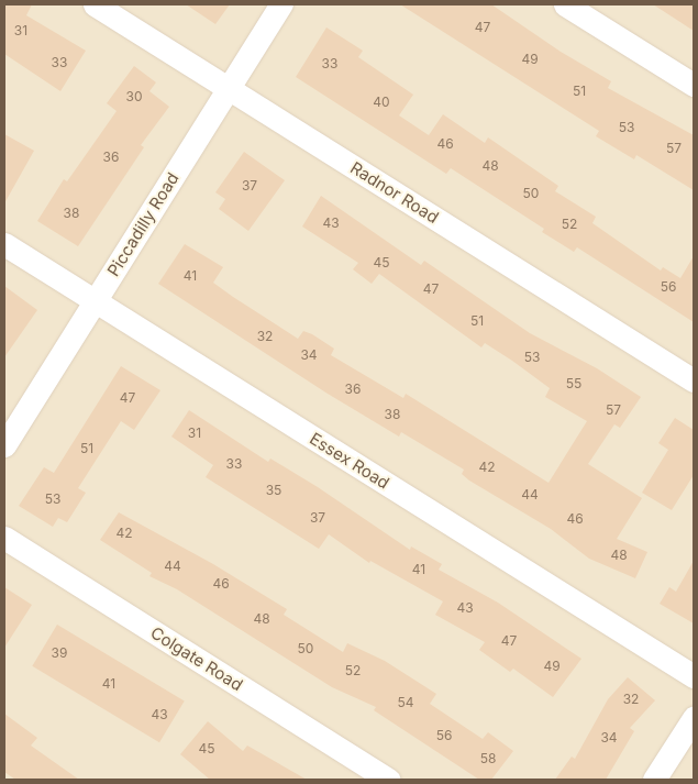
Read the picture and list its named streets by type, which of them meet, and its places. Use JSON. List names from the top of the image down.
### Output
{
  "streets": {
    "street": [
      "Radnor Road",
      "Piccadilly Road",
      "Essex Road",
      "Colgate Road"
    ]
  },
  "crossings": [
    ["Radnor Road", "Piccadilly Road"],
    ["Piccadilly Road", "Essex Road"]
  ],
  "house_numbers": [
    "47",
    "31",
    "49",
    "33",
    "33",
    "51",
    "30",
    "40",
    "53",
    "46",
    "57",
    "36",
    "48",
    "37",
    "50",
    "38",
    "43",
    "52",
    "45",
    "41",
    "56",
    "47",
    "51",
    "32",
    "34",
    "53",
    "55",
    "36",
    "47",
    "57",
    "38",
    "31",
    "51",
    "33",
    "42",
    "35",
    "44",
    "53",
    "37",
    "46",
    "42",
    "48",
    "44",
    "41",
    "46",
    "43",
    "48",
    "47",
    "50",
    "39",
    "49",
    "52",
    "41",
    "32",
    "54",
    "43",
    "56",
    "34",
    "45",
    "58"
  ]
}
